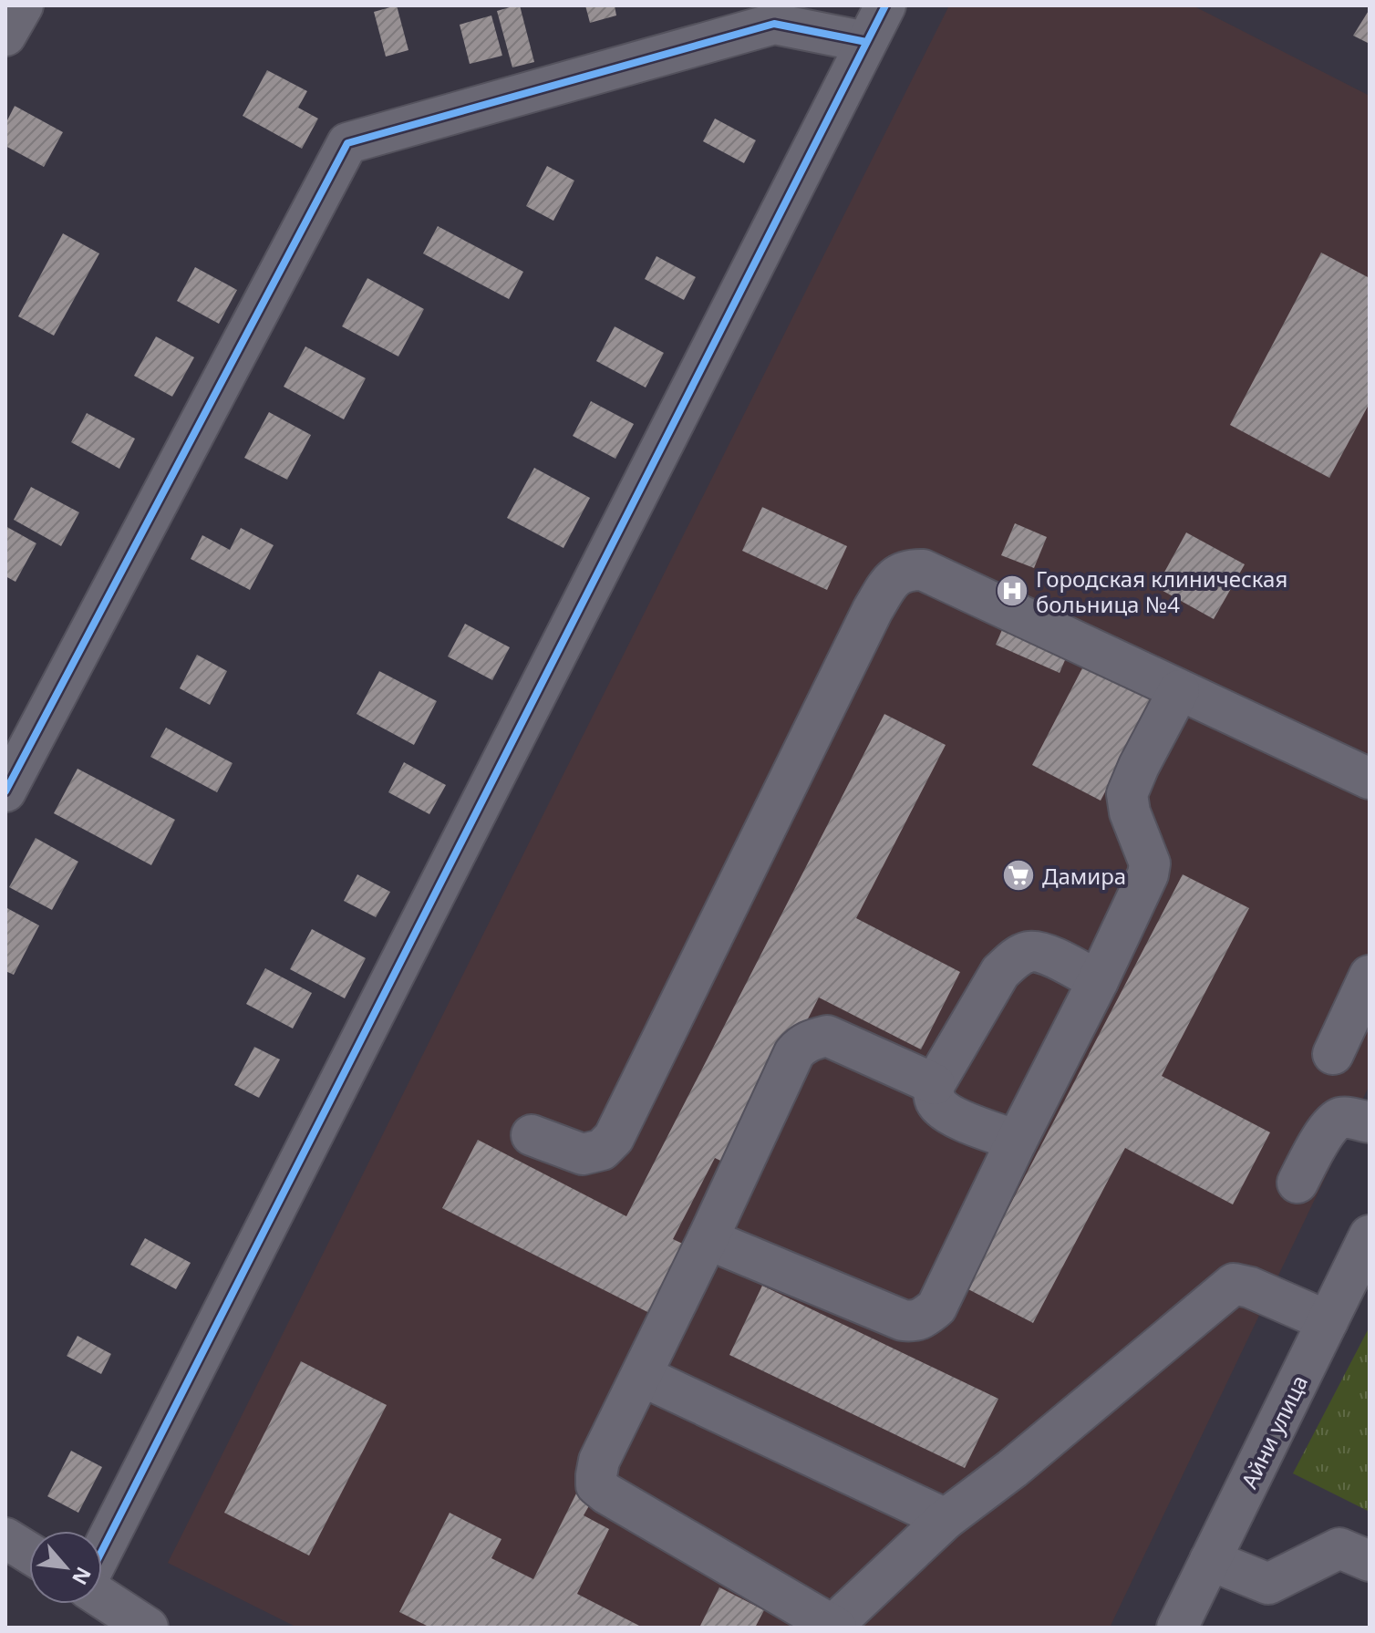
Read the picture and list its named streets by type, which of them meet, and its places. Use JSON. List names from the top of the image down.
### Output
{
  "streets": {
    "street": ["Айни улица"]
  },
  "places": {
    "hospital": ["Городская клиническая больница №4"],
    "supermarket": ["Дамира"]
  },
  "north": "bottom right"
}
